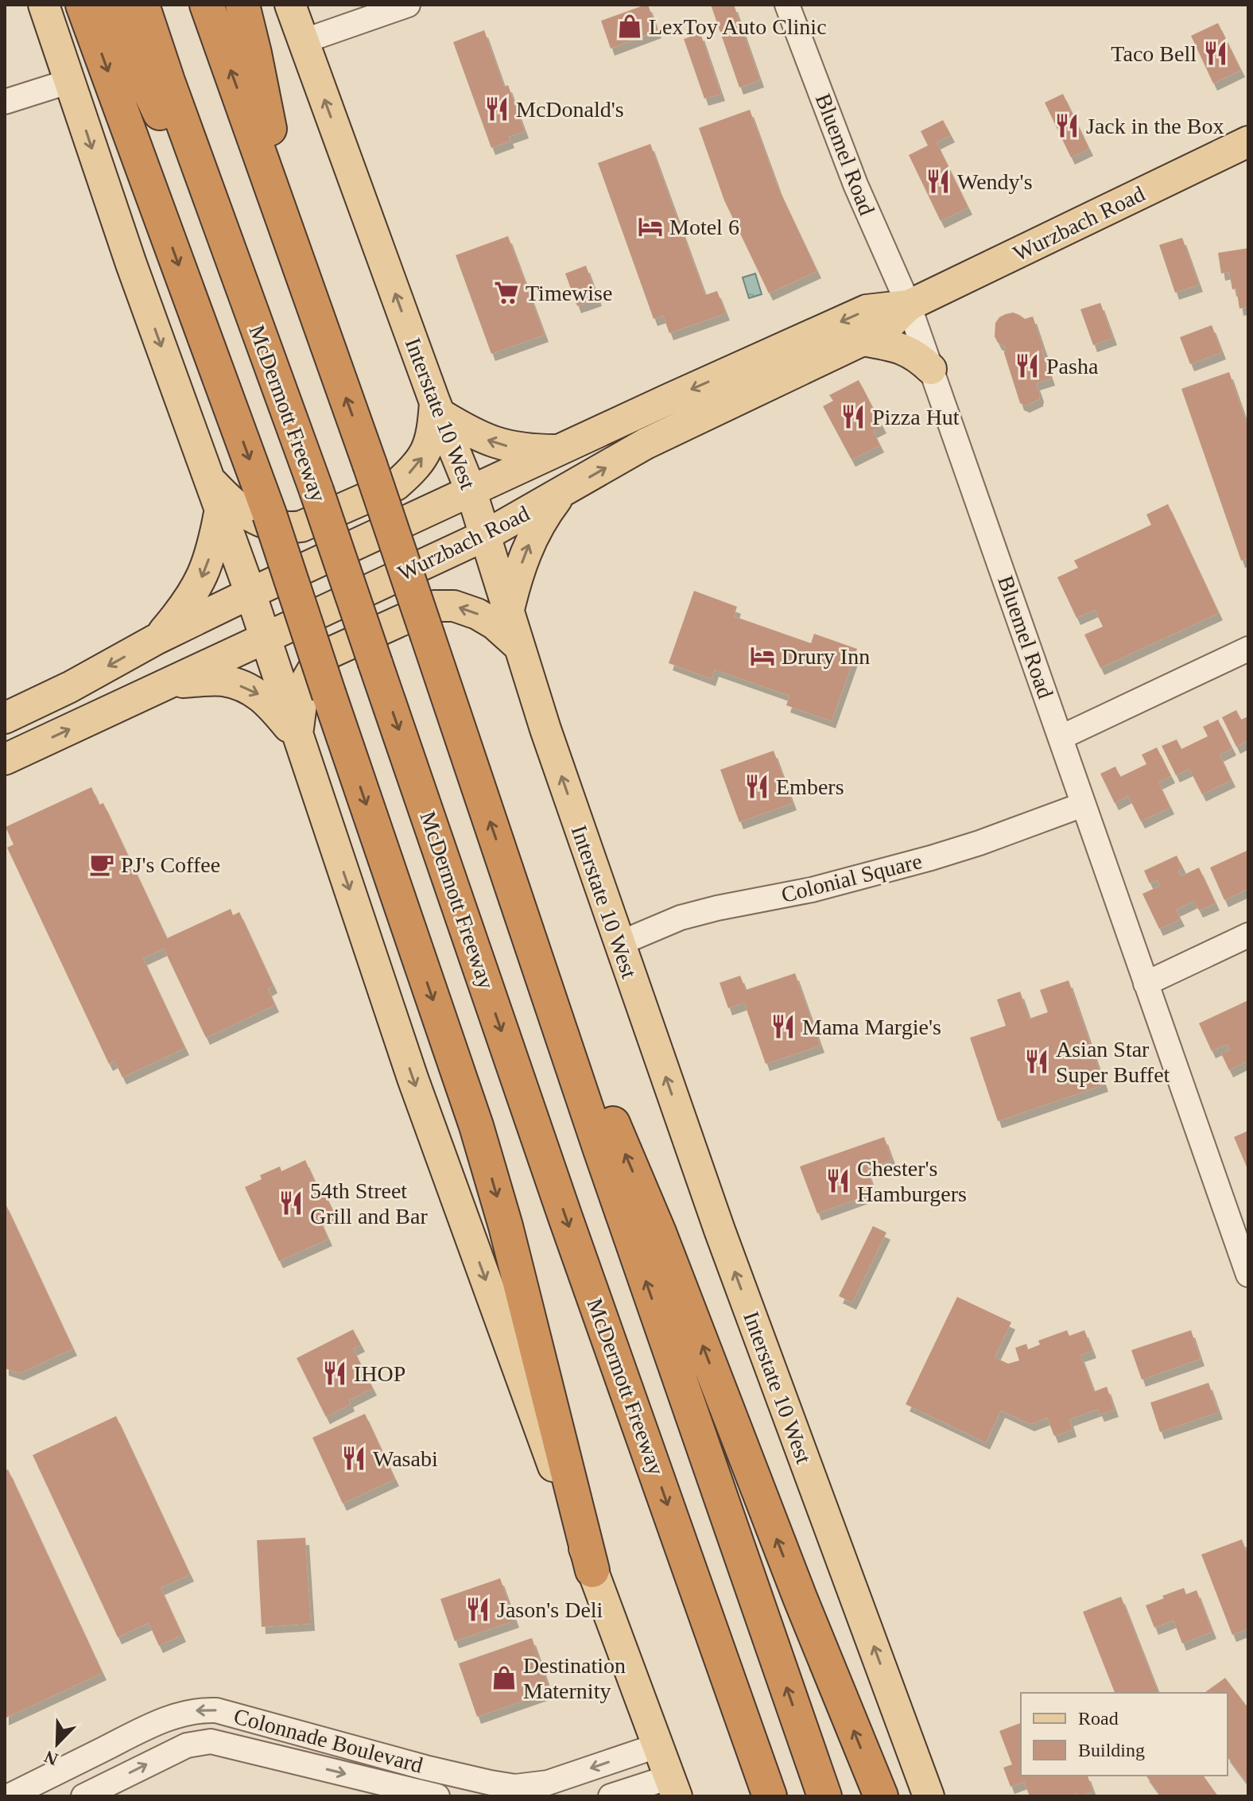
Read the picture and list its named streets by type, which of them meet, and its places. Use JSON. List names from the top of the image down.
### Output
{
  "streets": {
    "highway": ["McDermott Freeway"],
    "main road": ["Wurzbach Road", "Interstate 10 West"],
    "street": ["Bluemel Road", "Colonial Square", "Colonnade Boulevard"]
  },
  "crossings": [
    ["Bluemel Road", "Wurzbach Road"],
    ["Bluemel Road", "Colonial Square"],
    ["Wurzbach Road", "Interstate 10 West"],
    ["Interstate 10 West", "Colonial Square"]
  ],
  "places": {
    "shop": ["LexToy Auto Clinic", "Destination Maternity"],
    "restaurant": [
      "Taco Bell",
      "McDonald's",
      "Jack in the Box",
      "Wendy's",
      "Pasha",
      "Pizza Hut",
      "Embers",
      "Mama Margie's",
      "Asian Star Super Buffet",
      "Chester's Hamburgers",
      "54th Street Grill and Bar",
      "IHOP",
      "Wasabi",
      "Jason's Deli"
    ],
    "hotel": ["Motel 6", "Drury Inn"],
    "supermarket": ["Timewise"],
    "cafe": ["PJ's Coffee"]
  },
  "legend": ["Road", "Building"],
  "north": "bottom left"
}
